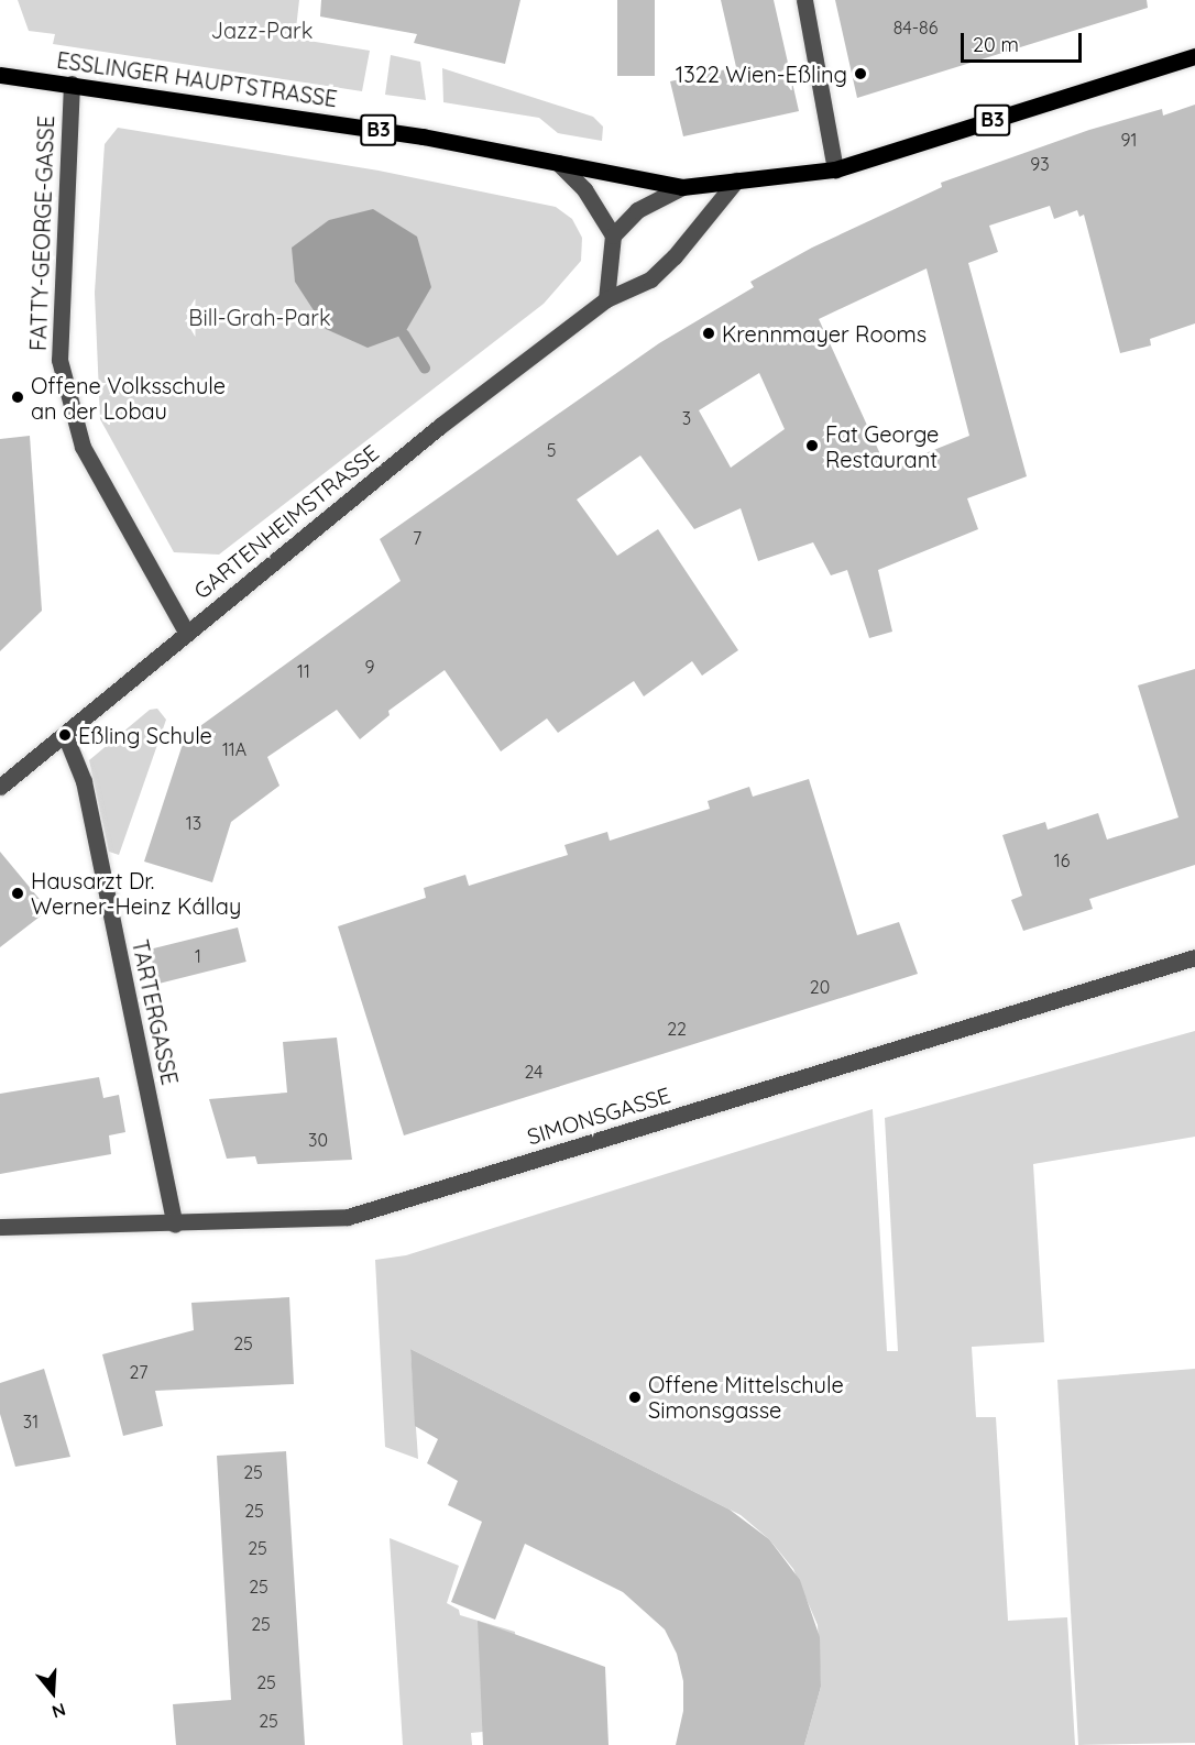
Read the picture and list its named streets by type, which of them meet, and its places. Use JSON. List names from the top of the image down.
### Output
{
  "streets": {
    "main road": ["ESSLINGER HAUPTSTRASSE", "B3"],
    "street": [
      "FATTY-GEORGE-GASSE",
      "GARTENHEIMSTRASSE",
      "TARTERGASSE",
      "SIMONSGASSE"
    ]
  },
  "crossings": [
    ["ESSLINGER HAUPTSTRASSE", "FATTY-GEORGE-GASSE"],
    ["ESSLINGER HAUPTSTRASSE", "GARTENHEIMSTRASSE"],
    ["FATTY-GEORGE-GASSE", "GARTENHEIMSTRASSE"],
    ["GARTENHEIMSTRASSE", "TARTERGASSE"],
    ["TARTERGASSE", "SIMONSGASSE"]
  ],
  "parks": ["Jazz-Park", "Bill-Grah-Park"],
  "places": [
    "1322 Wien-Eßling",
    "Krennmayer Rooms",
    "Offene Volksschule an der Lobau",
    "Fat George Restaurant",
    "Eßling Schule",
    "Hausarzt Dr. Werner-Heinz Kállay",
    "Offene Mittelschule Simonsgasse"
  ],
  "house_numbers": [
    "84-86",
    "91",
    "93",
    "3",
    "5",
    "7",
    "9",
    "11",
    "11A",
    "13",
    "16",
    "1",
    "20",
    "22",
    "24",
    "30",
    "25",
    "27",
    "31",
    "25",
    "25",
    "25",
    "25",
    "25",
    "25",
    "25"
  ],
  "scale_bar": "20 m",
  "north": "bottom"
}
